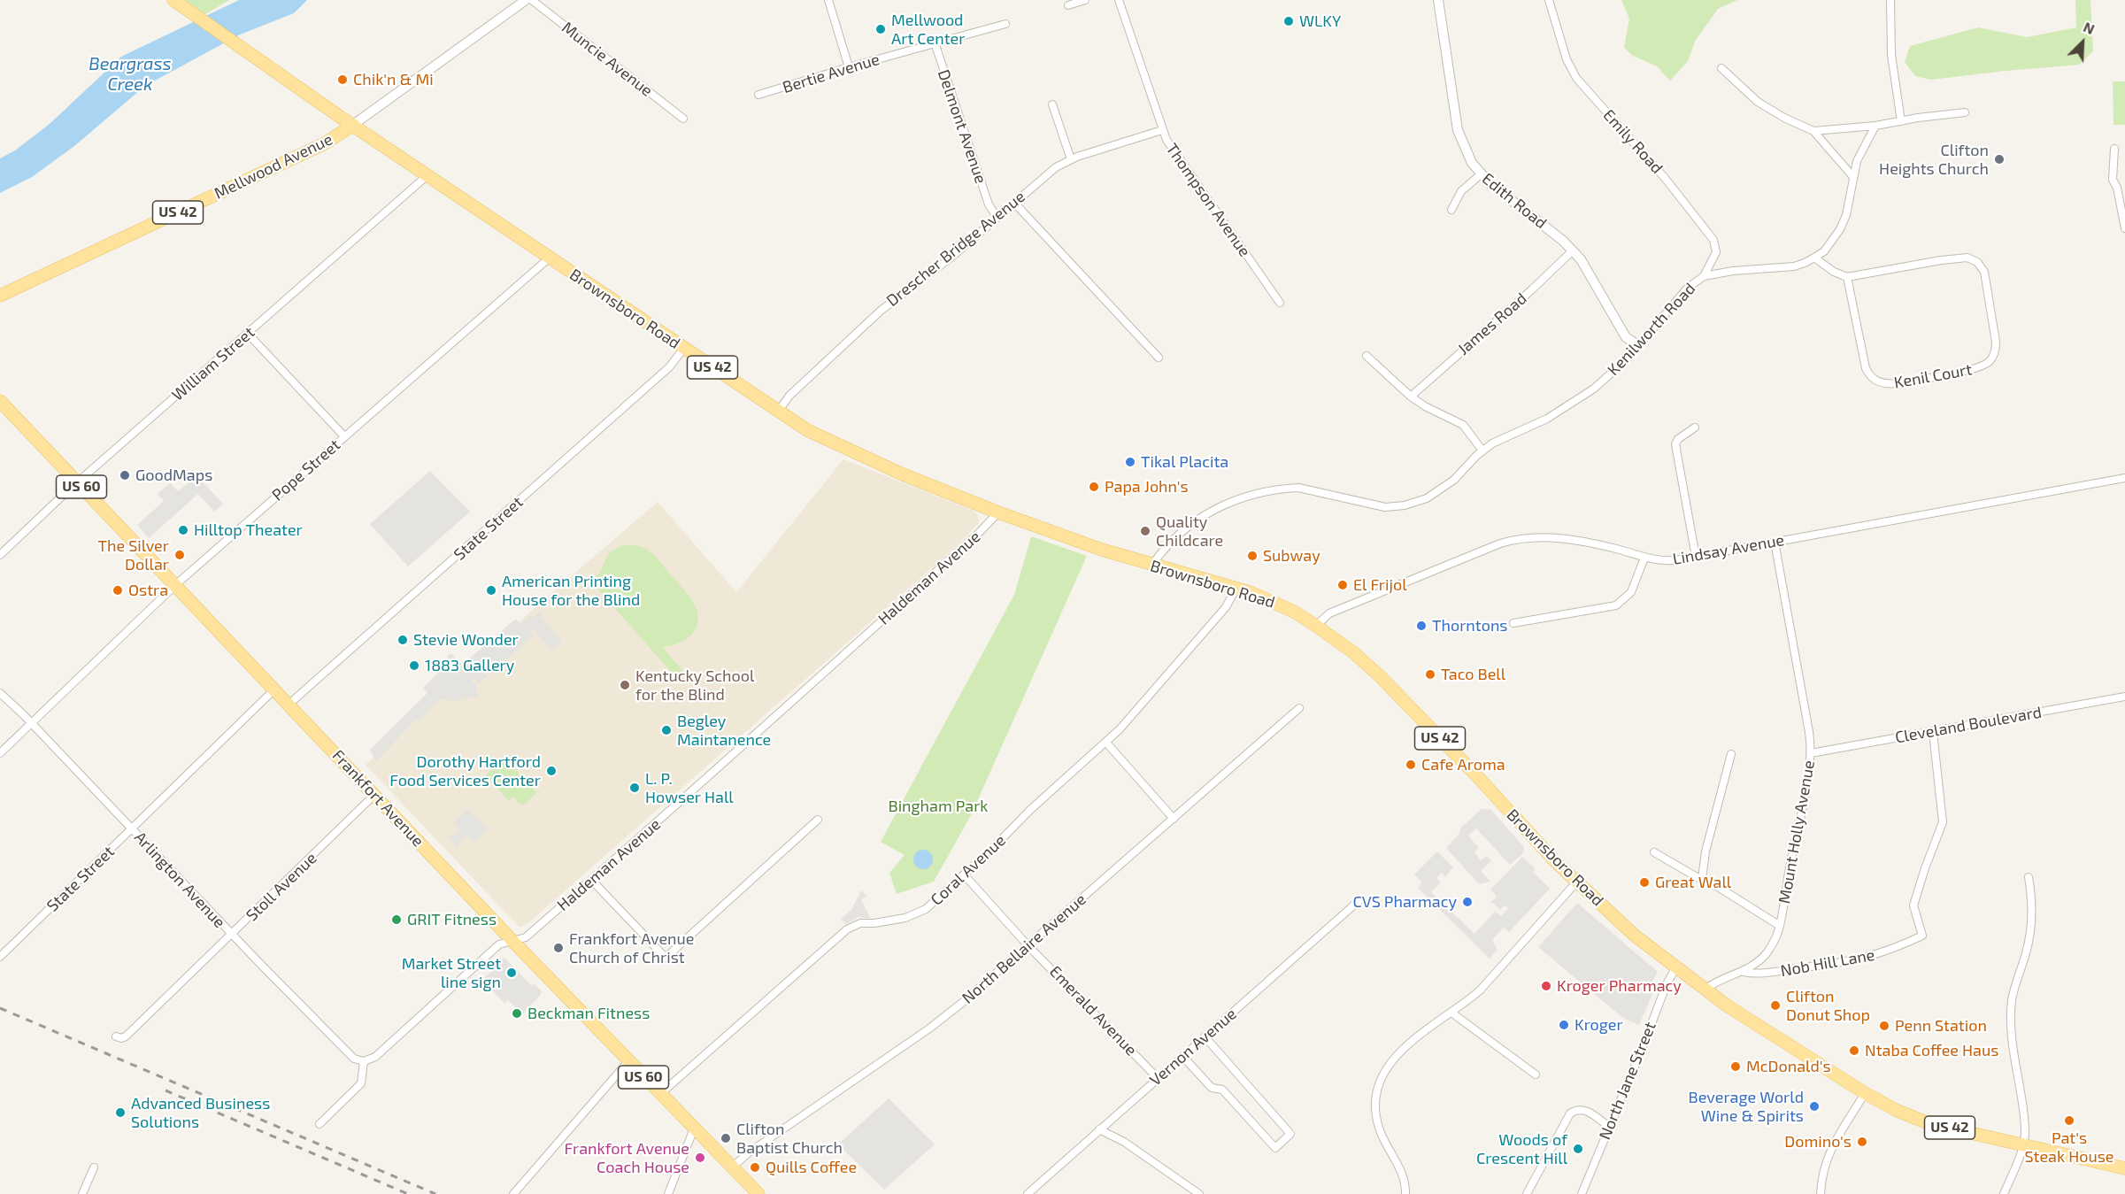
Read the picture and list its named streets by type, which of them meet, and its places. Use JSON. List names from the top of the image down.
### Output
{
  "streets": {
    "main road": [
      "Mellwood Avenue",
      "US 42",
      "Brownsboro Road",
      "US 60",
      "Frankfort Avenue"
    ],
    "street": [
      "Muncie Avenue",
      "Bertie Avenue",
      "Delmont Avenue",
      "Emily Road",
      "Thompson Avenue",
      "Edith Road",
      "Drescher Bridge Avenue",
      "James Road",
      "Kenilworth Road",
      "William Street",
      "Kenil Court",
      "Pope Street",
      "State Street",
      "Lindsay Avenue",
      "Haldeman Avenue",
      "Cleveland Boulevard",
      "Mount Holly Avenue",
      "Coral Avenue",
      "Arlington Avenue",
      "Stoll Avenue",
      "North Bellaire Avenue",
      "Nob Hill Lane",
      "Emerald Avenue",
      "Vernon Avenue",
      "North Jane Street"
    ]
  },
  "crossings": [
    ["Bertie Avenue", "Delmont Avenue"],
    ["Delmont Avenue", "Drescher Bridge Avenue"],
    ["Emily Road", "Kenilworth Road"],
    ["Mellwood Avenue", "US 42"],
    ["Mellwood Avenue", "Brownsboro Road"],
    ["Thompson Avenue", "Drescher Bridge Avenue"],
    ["Edith Road", "James Road"],
    ["Edith Road", "Kenilworth Road"],
    ["US 42", "Brownsboro Road"],
    ["Drescher Bridge Avenue", "Brownsboro Road"],
    ["Brownsboro Road", "Kenilworth Road"],
    ["Brownsboro Road", "William Street"],
    ["Brownsboro Road", "Pope Street"],
    ["Brownsboro Road", "State Street"],
    ["Brownsboro Road", "Lindsay Avenue"],
    ["Brownsboro Road", "Haldeman Avenue"],
    ["Brownsboro Road", "Mount Holly Avenue"],
    ["Brownsboro Road", "Coral Avenue"],
    ["Brownsboro Road", "North Jane Street"],
    ["William Street", "Frankfort Avenue"],
    ["Pope Street", "Frankfort Avenue"],
    ["Pope Street", "Arlington Avenue"],
    ["State Street", "Frankfort Avenue"],
    ["State Street", "Arlington Avenue"],
    ["Lindsay Avenue", "Mount Holly Avenue"],
    ["Haldeman Avenue", "Frankfort Avenue"],
    ["Haldeman Avenue", "Arlington Avenue"],
    ["Cleveland Boulevard", "Mount Holly Avenue"],
    ["Cleveland Boulevard", "Nob Hill Lane"],
    ["Frankfort Avenue", "Coral Avenue"],
    ["Frankfort Avenue", "Stoll Avenue"],
    ["Frankfort Avenue", "North Bellaire Avenue"],
    ["Mount Holly Avenue", "Nob Hill Lane"],
    ["Coral Avenue", "Emerald Avenue"],
    ["Arlington Avenue", "Stoll Avenue"],
    ["North Bellaire Avenue", "Emerald Avenue"],
    ["Emerald Avenue", "Vernon Avenue"]
  ],
  "water": ["Beargrass Creek"],
  "parks": ["Bingham Park"],
  "places": [
    "WLKY",
    "Mellwood Art Center",
    "Chik'n & Mi",
    "Clifton Heights Church",
    "Tikal Placita",
    "GoodMaps",
    "Papa John's",
    "Hilltop Theater",
    "Quality Childcare",
    "The Silver Dollar",
    "Subway",
    "El Frijol",
    "Ostra",
    "American Printing House for the Blind",
    "Thorntons",
    "Stevie Wonder",
    "1883 Gallery",
    "Taco Bell",
    "Kentucky School for the Blind",
    "Begley Maintanence",
    "Cafe Aroma",
    "Dorothy Hartford Food Services Center",
    "L. P. Howser Hall",
    "Great Wall",
    "CVS Pharmacy",
    "GRIT Fitness",
    "Frankfort Avenue Church of Christ",
    "Market Street line sign",
    "Kroger Pharmacy",
    "Clifton Donut Shop",
    "Beckman Fitness",
    "Kroger",
    "Penn Station",
    "Ntaba Coffee Haus",
    "McDonald's",
    "Beverage World Wine & Spirits",
    "Advanced Business Solutions",
    "Pat's Steak House",
    "Clifton Baptist Church",
    "Domino's",
    "Woods of Crescent Hill",
    "Frankfort Avenue Coach House",
    "Quills Coffee"
  ],
  "north": "top right"
}
